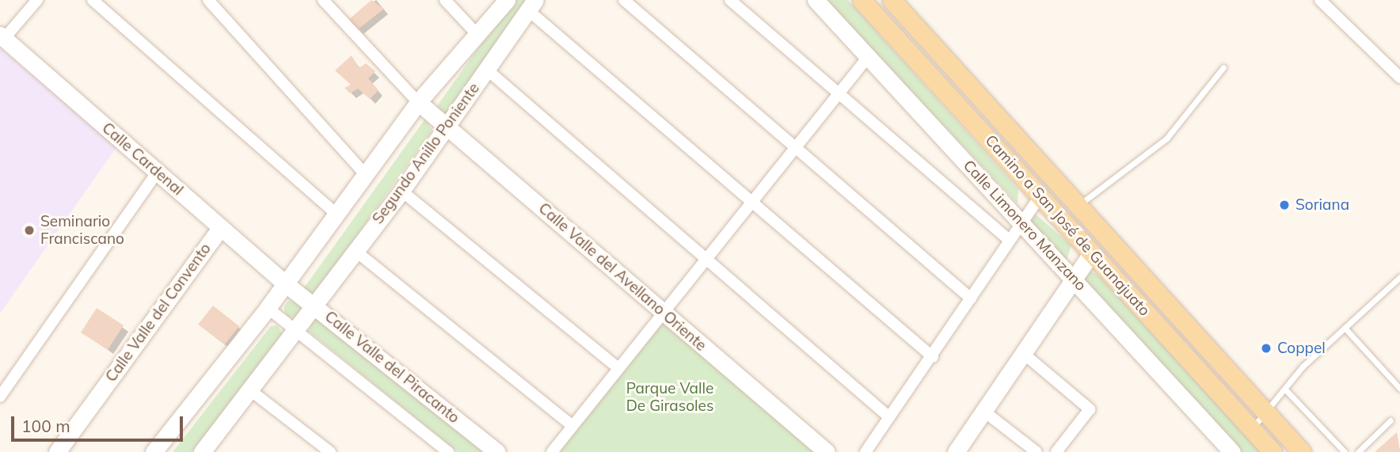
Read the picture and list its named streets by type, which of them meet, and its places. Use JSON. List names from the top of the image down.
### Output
{
  "streets": {
    "main road": ["Camino a San José de Guanajuato"],
    "street": [
      "Segundo Anillo Poniente",
      "Calle Cardenal",
      "Calle Limonero Manzano",
      "Calle Valle del Avellano Oriente",
      "Calle Valle del Convento",
      "Calle Valle del Piracanto"
    ]
  },
  "crossings": [
    ["Segundo Anillo Poniente", "Calle Cardenal"],
    ["Segundo Anillo Poniente", "Calle Valle del Avellano Oriente"],
    ["Segundo Anillo Poniente", "Calle Valle del Piracanto"],
    ["Calle Cardenal", "Calle Valle del Convento"],
    ["Calle Cardenal", "Calle Valle del Piracanto"]
  ],
  "parks": ["Parque Valle De Girasoles"],
  "places": ["Soriana", "Seminario Franciscano", "Coppel"],
  "scale_bar": "100 m"
}
